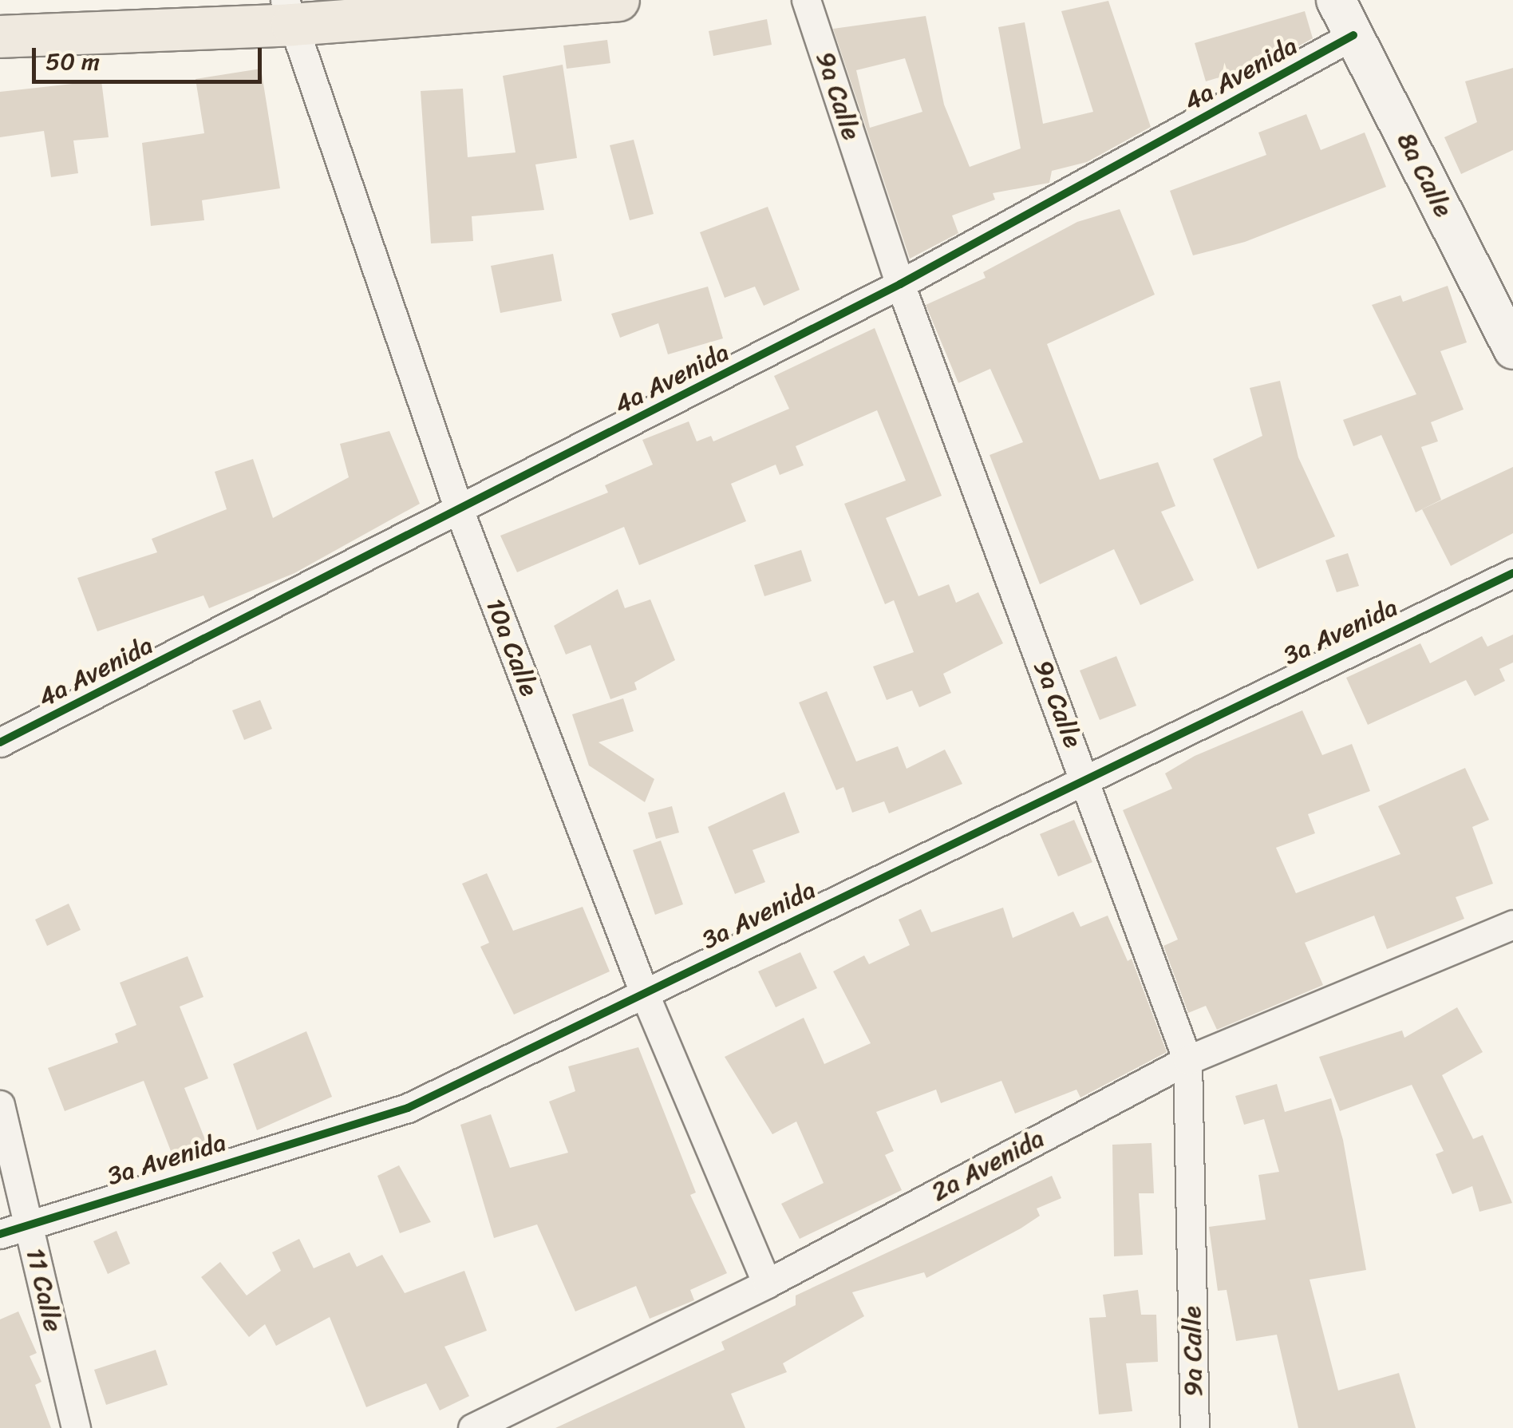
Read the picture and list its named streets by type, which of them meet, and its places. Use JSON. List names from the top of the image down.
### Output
{
  "streets": {
    "street": [
      "4a Avenida",
      "9a Calle",
      "8a Calle",
      "3a Avenida",
      "10a Calle",
      "2a Avenida",
      "11 Calle"
    ]
  },
  "crossings": [
    ["4a Avenida", "9a Calle"],
    ["4a Avenida", "8a Calle"],
    ["4a Avenida", "10a Calle"],
    ["9a Calle", "3a Avenida"],
    ["9a Calle", "2a Avenida"],
    ["3a Avenida", "10a Calle"],
    ["3a Avenida", "11 Calle"],
    ["10a Calle", "2a Avenida"]
  ],
  "scale_bar": "50 m"
}
